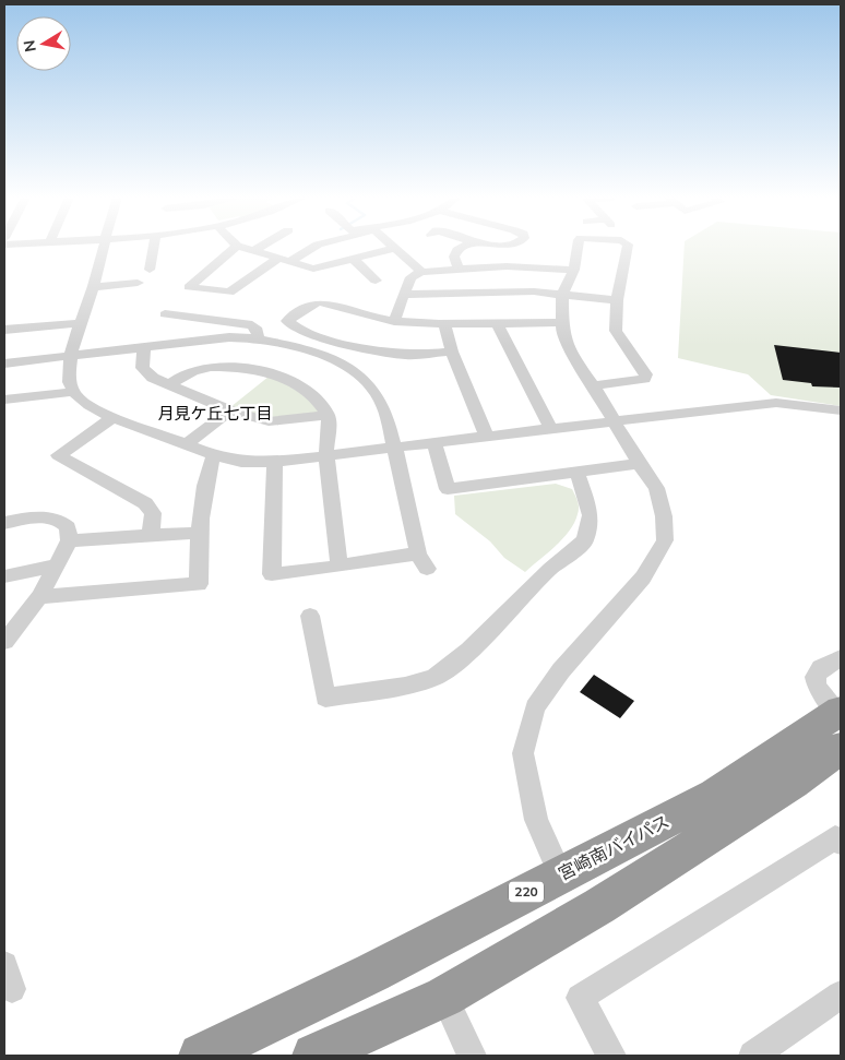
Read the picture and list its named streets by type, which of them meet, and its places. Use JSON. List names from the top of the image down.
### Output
{
  "streets": {
    "highway": ["宮崎南バイパス", "220"]
  },
  "districts": ["月見ケ丘七丁目"],
  "north": "left"
}
